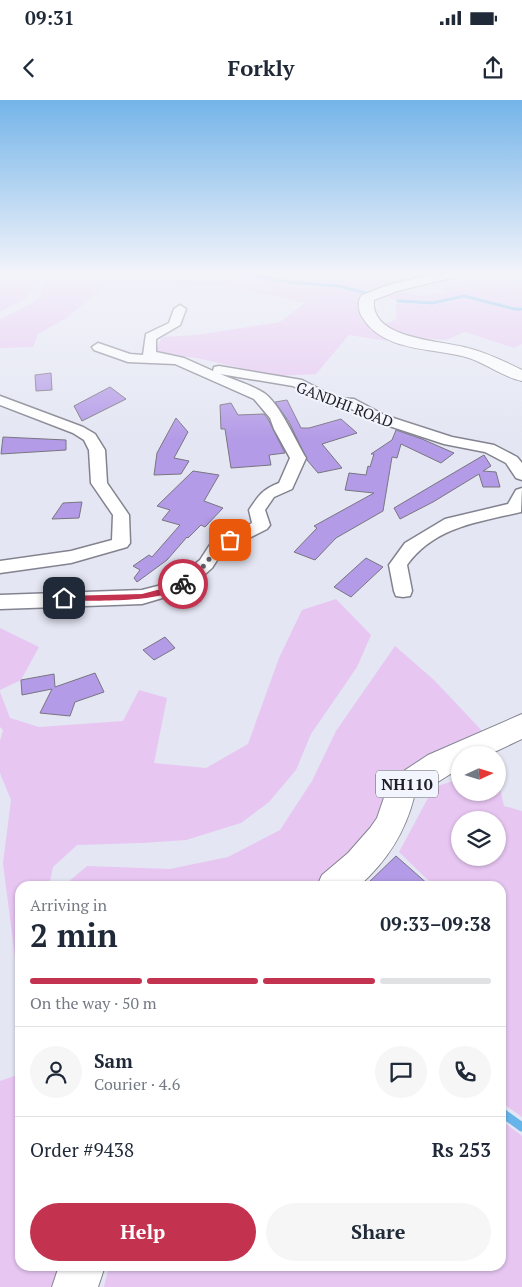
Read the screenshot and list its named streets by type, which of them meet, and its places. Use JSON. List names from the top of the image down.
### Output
{
  "streets": {
    "highway": ["NH110"],
    "street": ["GANDHI ROAD"]
  },
  "north": "right",
  "page": {
    "status": "09:31",
    "header": "Forkly",
    "heading": ["2 min", "Arriving in", "09:33–09:38"],
    "panel": [
      "Sam",
      "Courier · 4.6",
      "Order #9438",
      "Rs 253"
    ],
    "bar": "On the way · 50 m",
    "buttons": ["Help", "Share"]
  }
}
